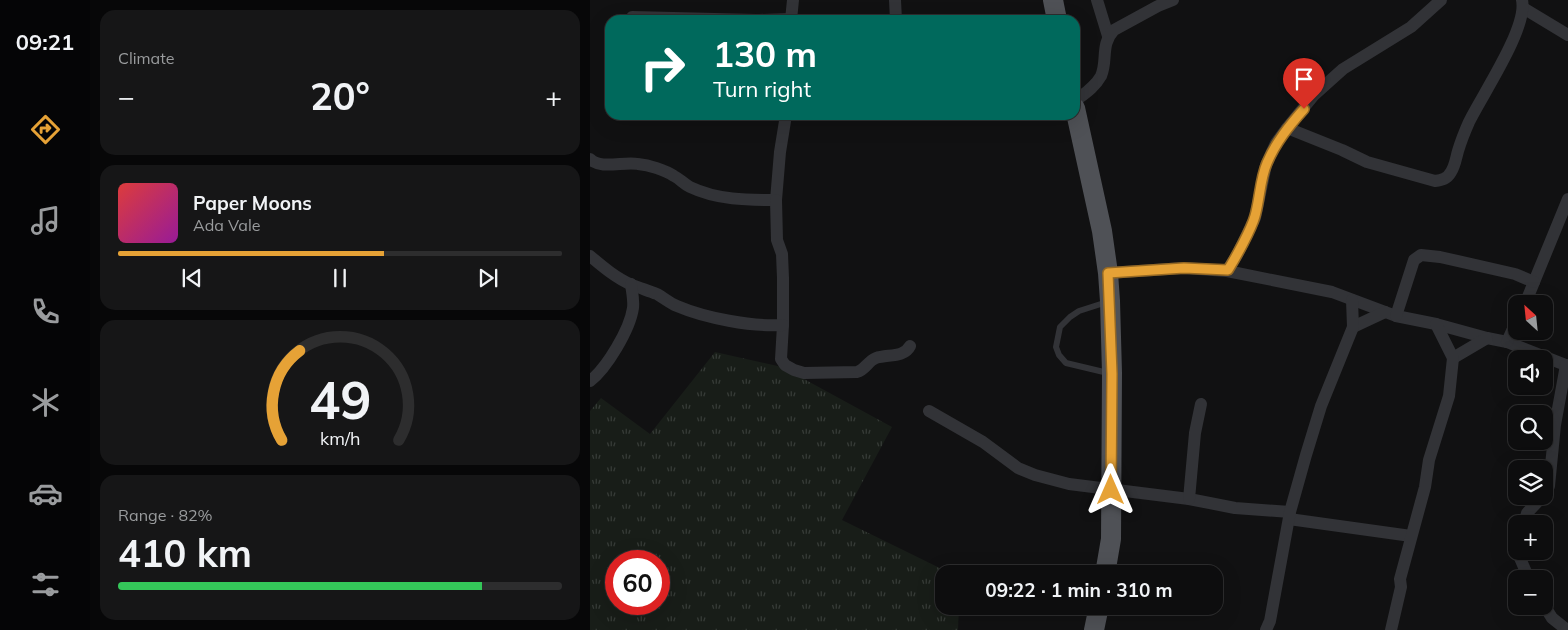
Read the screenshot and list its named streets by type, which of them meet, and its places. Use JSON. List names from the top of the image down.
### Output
{
  "north": "top left",
  "page": {
    "tabs": "09:21",
    "tile": [
      "Climate",
      ["Range · 82%", "410 km"]
    ],
    "turn": ["130 m", "Turn right"],
    "heat": ["−", "20°", "+"],
    "song": ["Paper Moons", "Ada Vale"],
    "map_buttons": ["+", "−"],
    "limit": "60",
    "trip": "09:22 · 1 min · 310 m",
    "gauge": ["49", "km/h"]
  }
}
